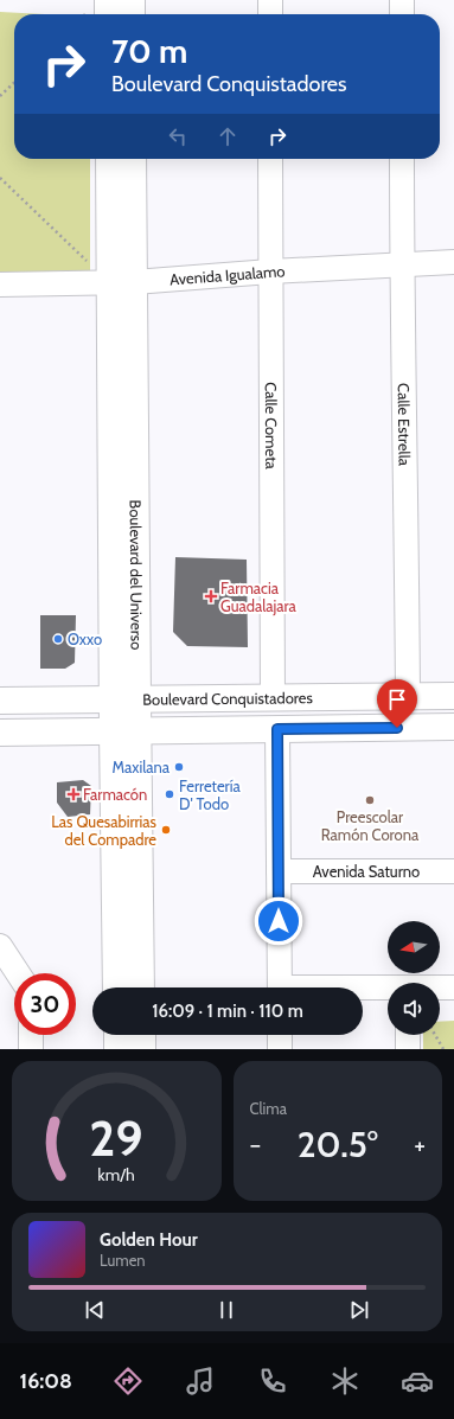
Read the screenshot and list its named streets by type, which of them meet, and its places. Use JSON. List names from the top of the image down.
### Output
{
  "streets": {
    "street": [
      "Avenida Igualamo",
      "Calle Estrella",
      "Calle Cometa",
      "Boulevard del Universo",
      "Boulevard Conquistadores",
      "Avenida Saturno"
    ]
  },
  "crossings": [
    ["Avenida Igualamo", "Calle Estrella"],
    ["Avenida Igualamo", "Calle Cometa"],
    ["Avenida Igualamo", "Boulevard del Universo"],
    ["Calle Estrella", "Boulevard Conquistadores"],
    ["Calle Cometa", "Boulevard Conquistadores"],
    ["Boulevard del Universo", "Boulevard Conquistadores"]
  ],
  "places": {
    "health": ["Farmacia Guadalajara", "Farmacón"],
    "other": [
      "Oxxo",
      "Maxilana",
      "Ferretería D' Todo",
      "Preescolar Ramón Corona",
      "Las Quesabirrias del Compadre"
    ]
  },
  "north": "left",
  "page": {
    "turn": ["70 m", "Boulevard Conquistadores"],
    "limit": "30",
    "trip": "16:09 · 1 min · 110 m",
    "tile": "Clima",
    "heat": ["−", "20.5°", "+"],
    "song": ["Golden Hour", "Lumen"],
    "tabs": "16:08",
    "gauge": ["29", "km/h"]
  }
}
